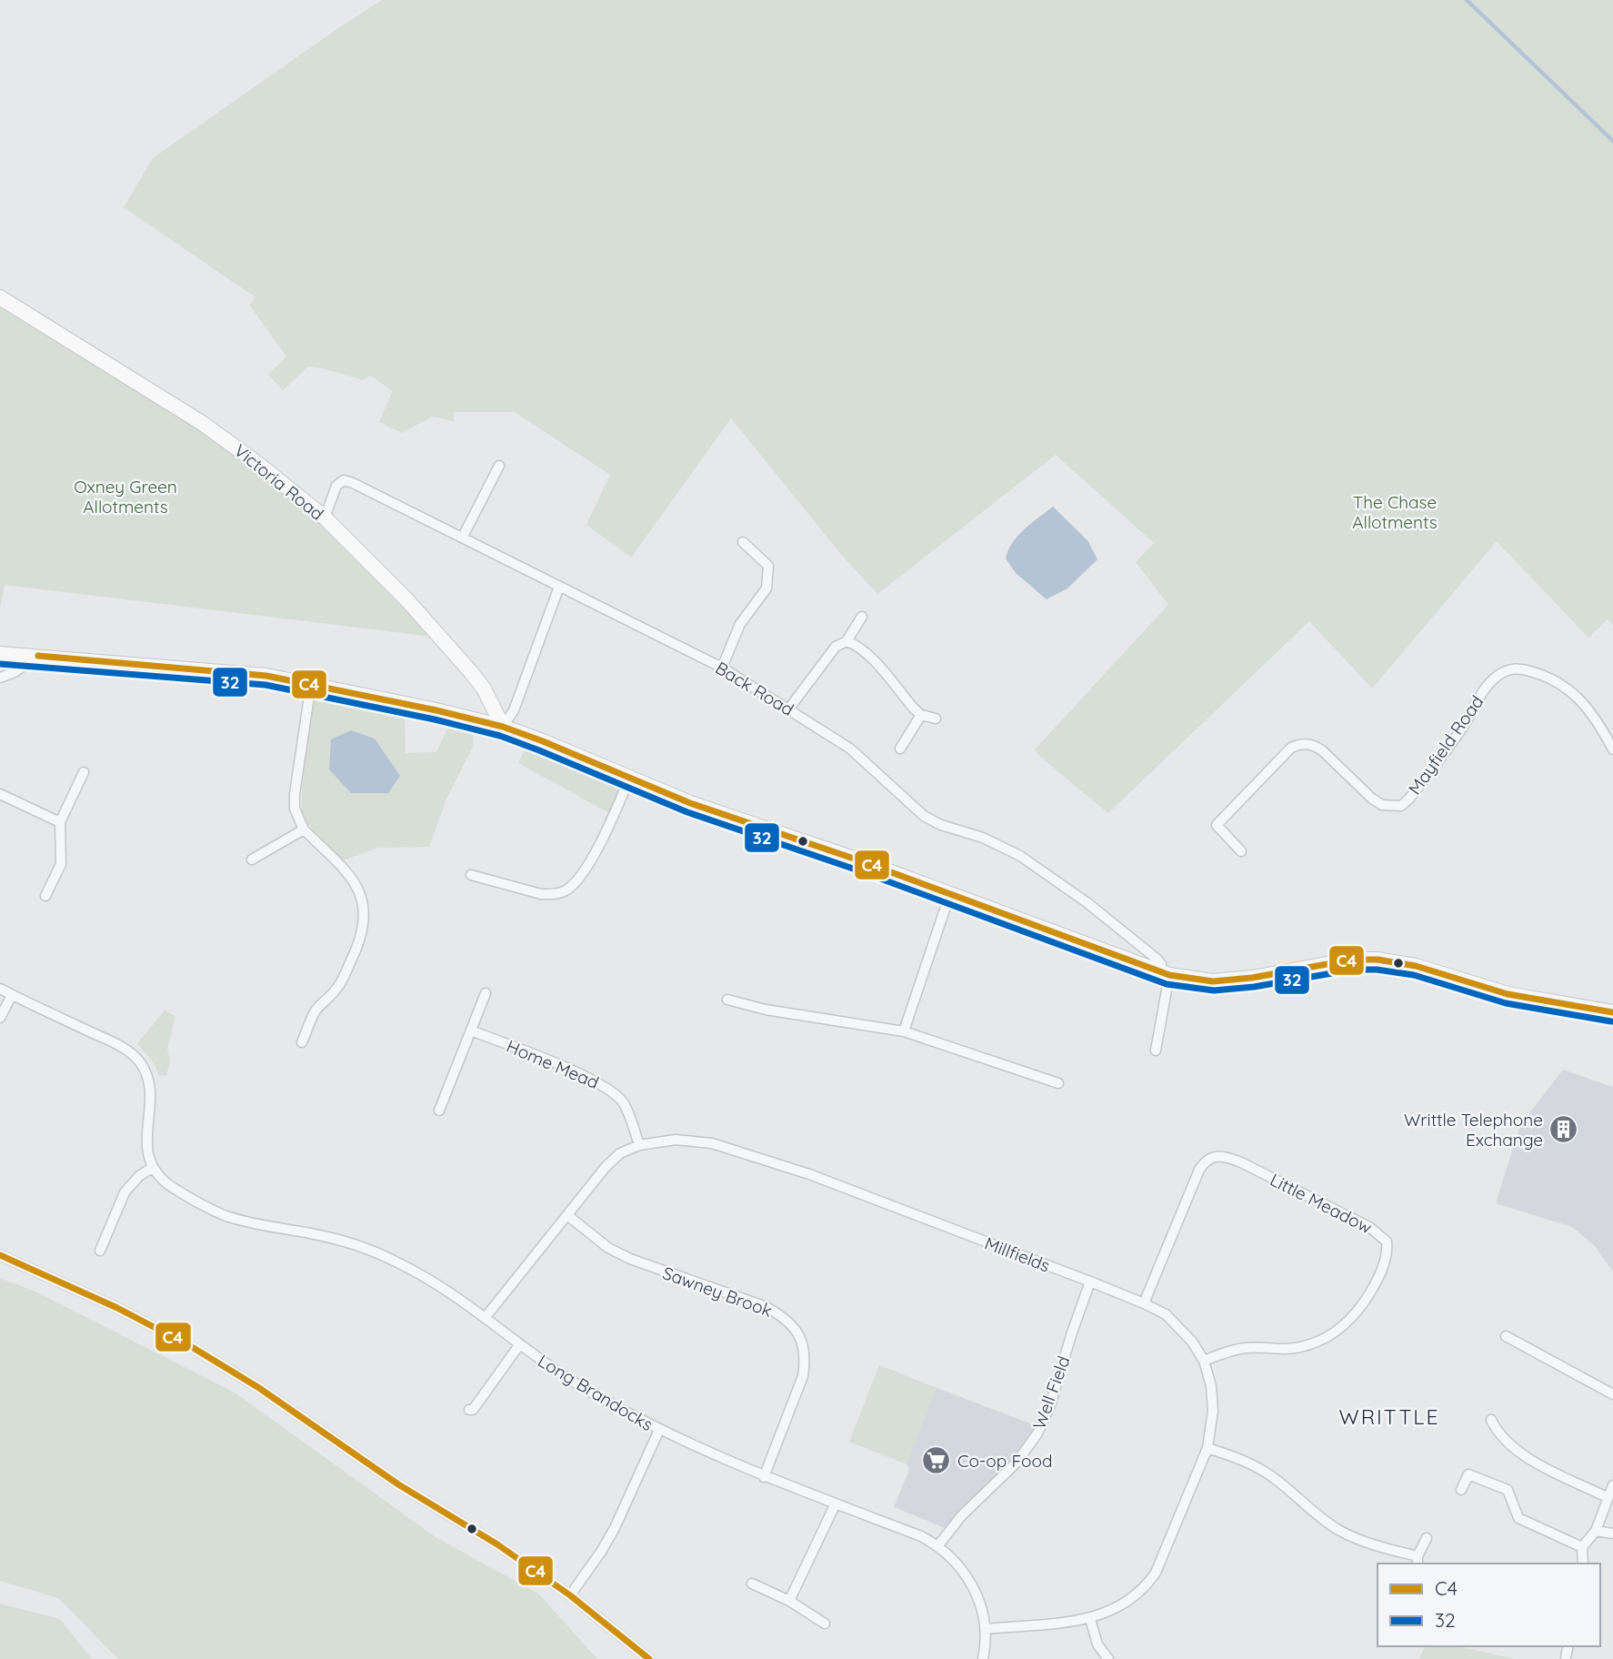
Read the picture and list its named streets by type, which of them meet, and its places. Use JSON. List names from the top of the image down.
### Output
{
  "streets": {
    "street": [
      "Victoria Road",
      "Back Road",
      "Mayfield Road",
      "Home Mead",
      "Little Meadow",
      "Millfields",
      "Sawney Brook",
      "Long Brandocks",
      "Well Field"
    ]
  },
  "crossings": [
    ["Victoria Road", "Back Road"],
    ["Home Mead", "Millfields"],
    ["Little Meadow", "Millfields"],
    ["Millfields", "Sawney Brook"],
    ["Millfields", "Long Brandocks"],
    ["Millfields", "Well Field"],
    ["Sawney Brook", "Long Brandocks"],
    ["Long Brandocks", "Well Field"]
  ],
  "districts": ["WRITTLE"],
  "parks": ["Oxney Green Allotments", "The Chase Allotments"],
  "places": {
    "building": ["Writtle Telephone Exchange"],
    "supermarket": ["Co-op Food"]
  },
  "lines": ["transit line C4", "transit line 32"],
  "legend": ["C4", "32"]
}
